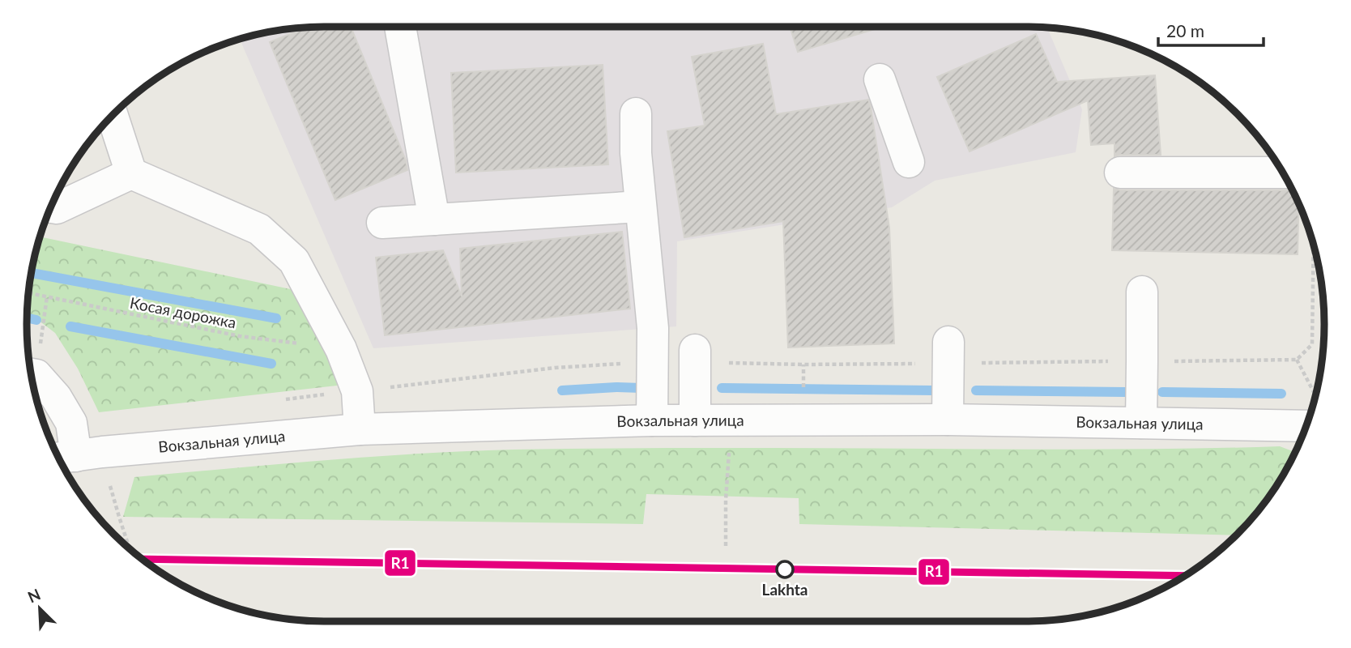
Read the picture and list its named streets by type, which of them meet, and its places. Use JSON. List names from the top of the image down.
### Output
{
  "streets": {
    "street": ["Вокзальная улица"],
    "path": ["Косая дорожка"]
  },
  "places": ["Lakhta"],
  "lines": ["transit line R1"],
  "scale_bar": "20 m",
  "north": "top left"
}
